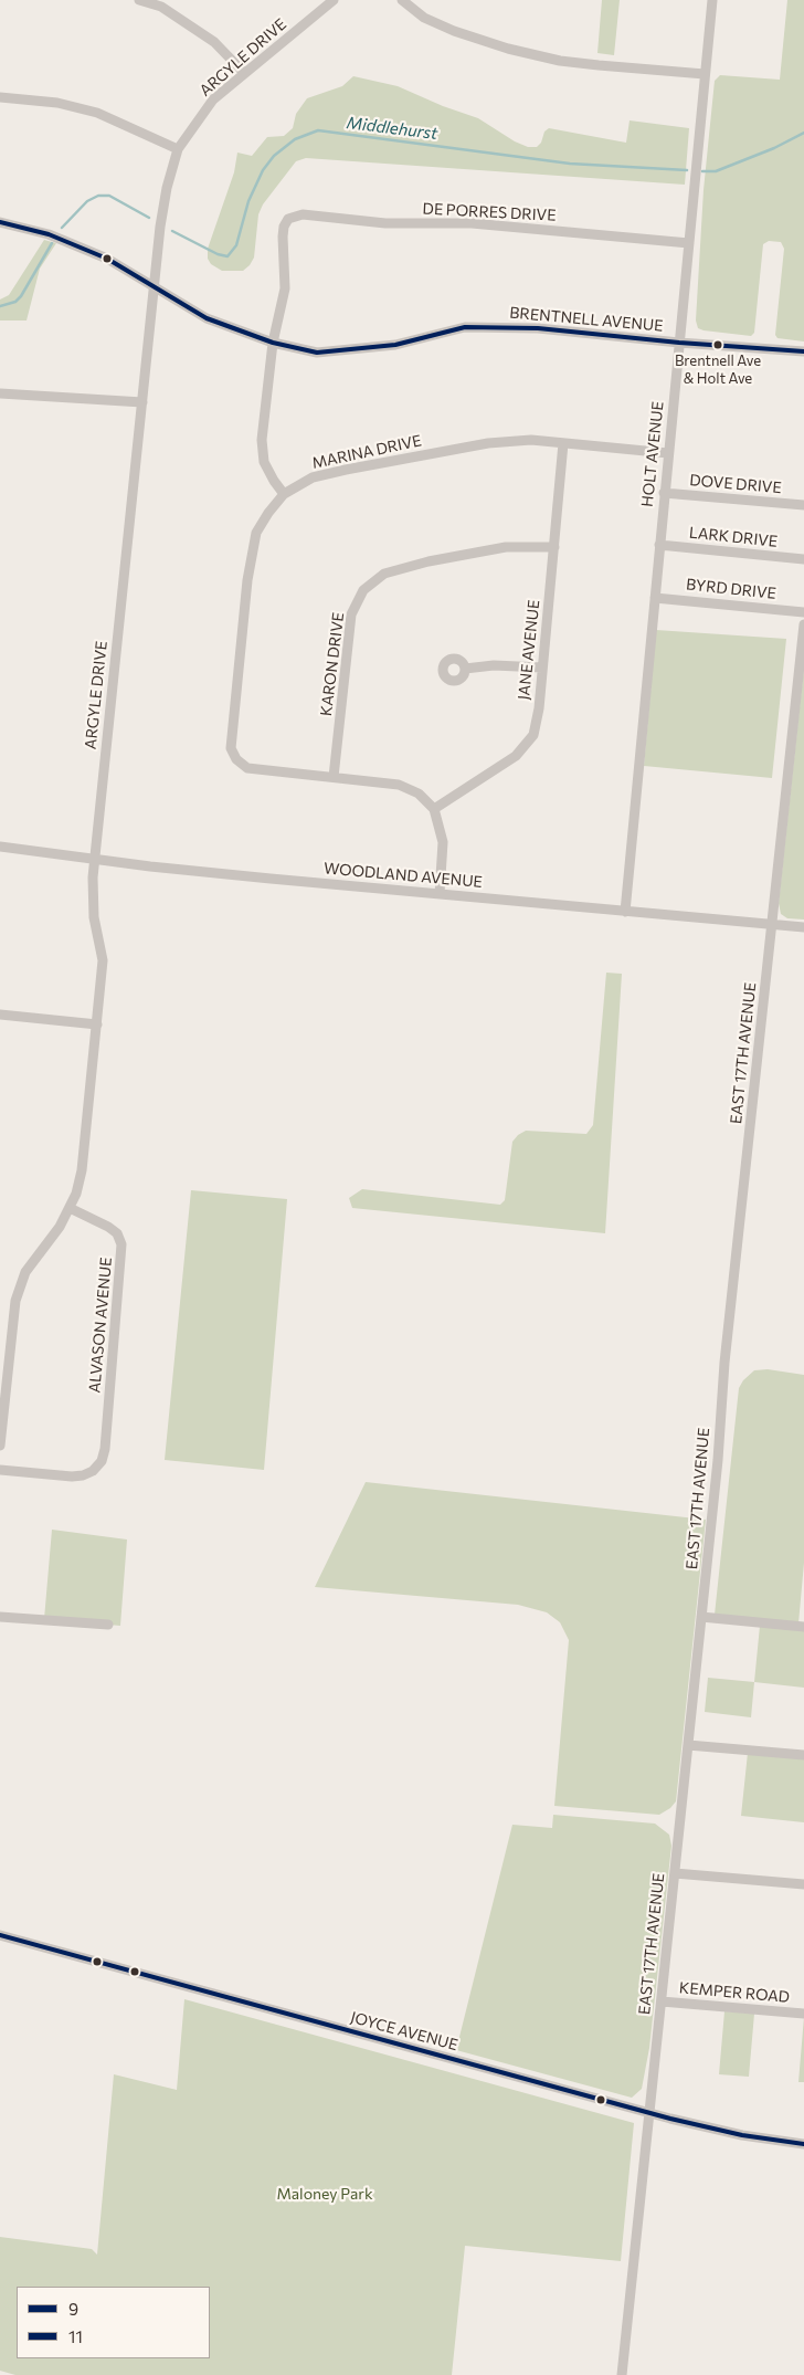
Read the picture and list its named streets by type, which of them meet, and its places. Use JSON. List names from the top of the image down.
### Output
{
  "streets": {
    "street": [
      "ARGYLE DRIVE",
      "DE PORRES DRIVE",
      "BRENTNELL AVENUE",
      "MARINA DRIVE",
      "HOLT AVENUE",
      "DOVE DRIVE",
      "LARK DRIVE",
      "BYRD DRIVE",
      "JANE AVENUE",
      "KARON DRIVE",
      "WOODLAND AVENUE",
      "EAST 17TH AVENUE",
      "ALVASON AVENUE",
      "KEMPER ROAD",
      "JOYCE AVENUE"
    ]
  },
  "crossings": [
    ["ARGYLE DRIVE", "BRENTNELL AVENUE"],
    ["ARGYLE DRIVE", "WOODLAND AVENUE"],
    ["ARGYLE DRIVE", "ALVASON AVENUE"],
    ["DE PORRES DRIVE", "BRENTNELL AVENUE"],
    ["DE PORRES DRIVE", "HOLT AVENUE"],
    ["BRENTNELL AVENUE", "HOLT AVENUE"],
    ["MARINA DRIVE", "HOLT AVENUE"],
    ["MARINA DRIVE", "JANE AVENUE"],
    ["MARINA DRIVE", "KARON DRIVE"],
    ["HOLT AVENUE", "DOVE DRIVE"],
    ["HOLT AVENUE", "LARK DRIVE"],
    ["HOLT AVENUE", "BYRD DRIVE"],
    ["HOLT AVENUE", "WOODLAND AVENUE"],
    ["JANE AVENUE", "KARON DRIVE"],
    ["WOODLAND AVENUE", "EAST 17TH AVENUE"],
    ["EAST 17TH AVENUE", "KEMPER ROAD"],
    ["EAST 17TH AVENUE", "JOYCE AVENUE"]
  ],
  "water": ["Middlehurst"],
  "parks": ["Maloney Park"],
  "places": ["Brentnell Ave & Holt Ave"],
  "lines": ["transit line 9", "transit line 11"],
  "legend": ["9", "11"]
}
